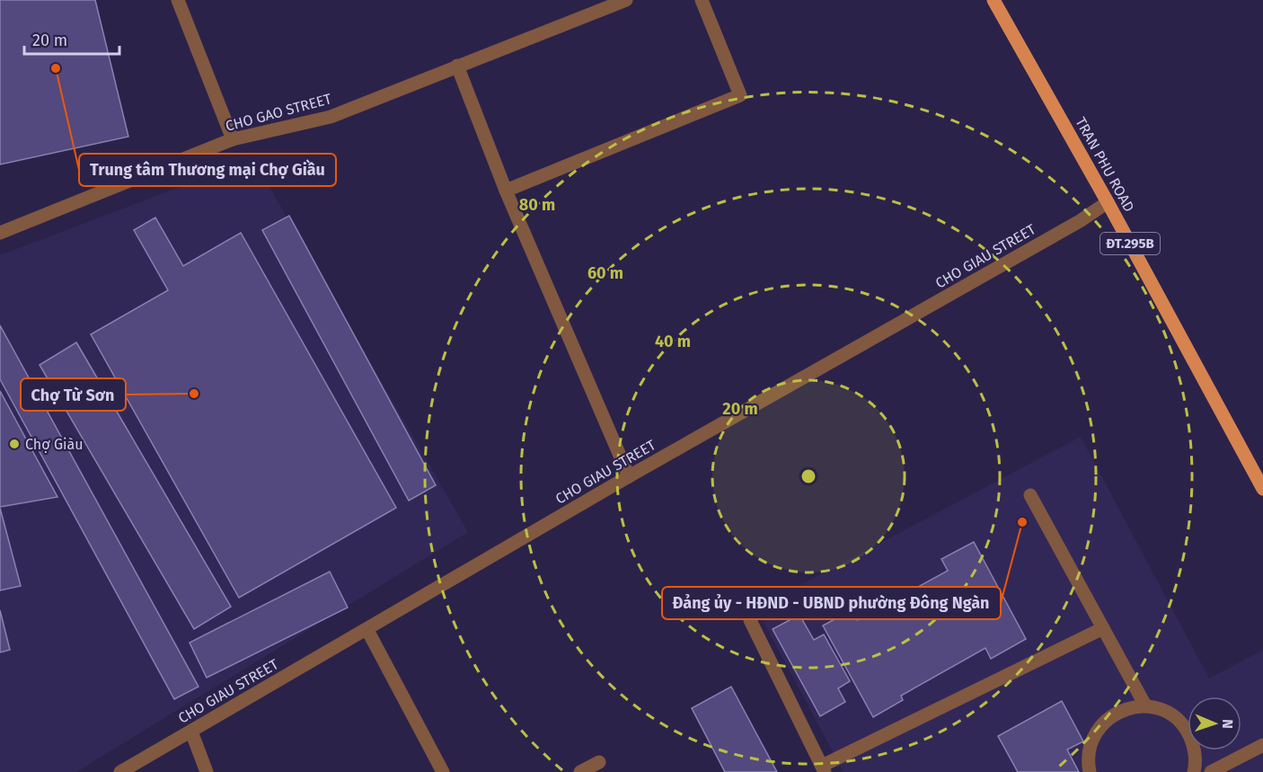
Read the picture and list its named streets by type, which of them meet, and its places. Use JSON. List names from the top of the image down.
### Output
{
  "streets": {
    "main road": ["TRAN PHU ROAD", "ĐT.295B"],
    "street": ["CHO GAO STREET", "CHO GIAU STREET"]
  },
  "crossings": [
    ["TRAN PHU ROAD", "CHO GIAU STREET"]
  ],
  "places": [
    "Trung tâm Thương mại Chợ Giầu",
    "Chợ Từ Sơn",
    "Chợ Giàu",
    "Đảng ủy - HĐND - UBND phường Đông Ngàn"
  ],
  "scale_bar": "20 m",
  "north": "right",
  "rings": [
    "80 m",
    "60 m",
    "40 m",
    "20 m"
  ]
}
